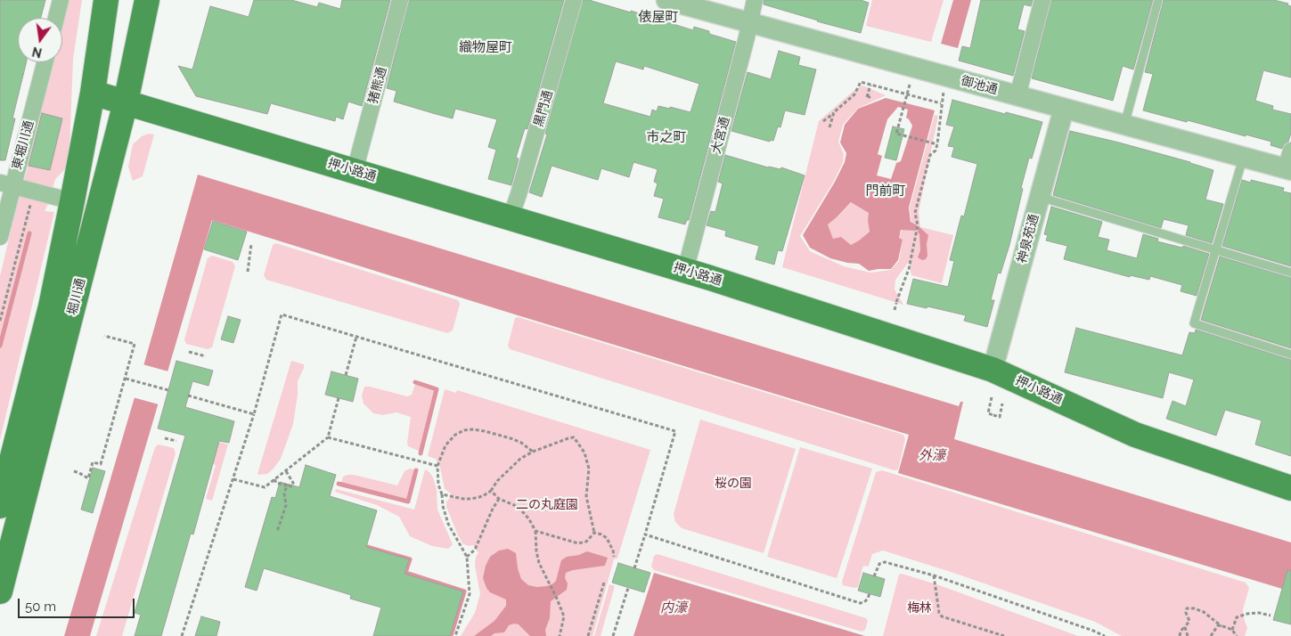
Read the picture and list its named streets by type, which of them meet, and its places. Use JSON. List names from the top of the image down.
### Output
{
  "streets": {
    "main road": ["押小路通", "堀川通"],
    "street": [
      "猪熊通",
      "御池通",
      "黒門通",
      "大宮通",
      "東堀川通",
      "神泉苑通"
    ]
  },
  "crossings": [
    ["猪熊通", "押小路通"],
    ["御池通", "大宮通"],
    ["御池通", "神泉苑通"],
    ["黒門通", "押小路通"],
    ["大宮通", "押小路通"],
    ["押小路通", "神泉苑通"],
    ["押小路通", "堀川通"]
  ],
  "districts": [
    "俵屋町",
    "織物屋町",
    "市之町",
    "門前町"
  ],
  "water": ["外濠", "内濠"],
  "parks": ["桜の園", "二の丸庭園", "梅林"],
  "scale_bar": "50 m",
  "north": "bottom"
}
